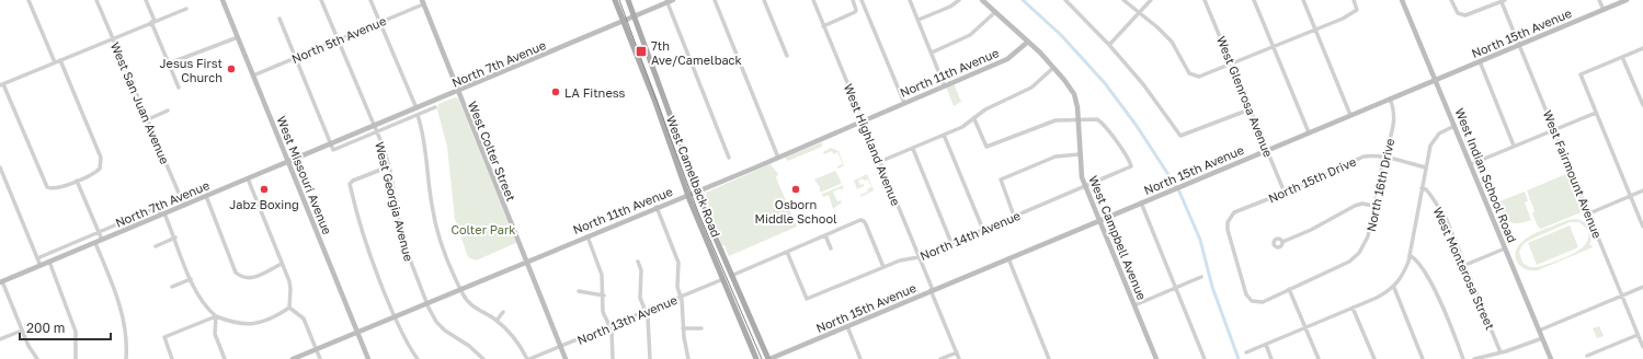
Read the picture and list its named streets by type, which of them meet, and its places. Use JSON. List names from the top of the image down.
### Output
{
  "streets": {
    "main road": ["West Camelback Road"],
    "street": [
      "North 15th Avenue",
      "North 5th Avenue",
      "North 7th Avenue",
      "North 11th Avenue",
      "West Glenrosa Avenue",
      "West San Juan Avenue",
      "West Highland Avenue",
      "West Colter Street",
      "West Fairmount Avenue",
      "West Missouri Avenue",
      "West Indian School Road",
      "North 15th Drive",
      "North 16th Drive",
      "West Georgia Avenue",
      "North 14th Avenue",
      "West Campbell Avenue",
      "West Monterosa Street",
      "North 13th Avenue"
    ]
  },
  "crossings": [
    ["North 15th Avenue", "West Glenrosa Avenue"],
    ["North 15th Avenue", "West Highland Avenue"],
    ["North 15th Avenue", "West Fairmount Avenue"],
    ["North 15th Avenue", "West Indian School Road"],
    ["North 15th Avenue", "West Camelback Road"],
    ["North 15th Avenue", "North 16th Drive"],
    ["North 15th Avenue", "West Campbell Avenue"],
    ["North 5th Avenue", "West Colter Street"],
    ["North 5th Avenue", "West Missouri Avenue"],
    ["North 5th Avenue", "West Georgia Avenue"],
    ["North 7th Avenue", "West San Juan Avenue"],
    ["North 7th Avenue", "West Colter Street"],
    ["North 7th Avenue", "West Missouri Avenue"],
    ["North 7th Avenue", "West Camelback Road"],
    ["North 7th Avenue", "West Georgia Avenue"],
    ["North 11th Avenue", "West Highland Avenue"],
    ["North 11th Avenue", "West Colter Street"],
    ["North 11th Avenue", "West Missouri Avenue"],
    ["North 11th Avenue", "West Camelback Road"],
    ["North 11th Avenue", "West Georgia Avenue"],
    ["North 11th Avenue", "West Campbell Avenue"],
    ["West Glenrosa Avenue", "North 15th Drive"],
    ["West Highland Avenue", "North 14th Avenue"],
    ["West Colter Street", "North 13th Avenue"],
    ["West Camelback Road", "North 13th Avenue"],
    ["North 15th Drive", "North 16th Drive"],
    ["North 14th Avenue", "West Campbell Avenue"]
  ],
  "parks": ["Colter Park"],
  "places": {
    "transit": ["7th Ave/Camelback"],
    "other": [
      "Jesus First Church",
      "LA Fitness",
      "Jabz Boxing",
      "Osborn Middle School"
    ]
  },
  "scale_bar": "200 m"
}
